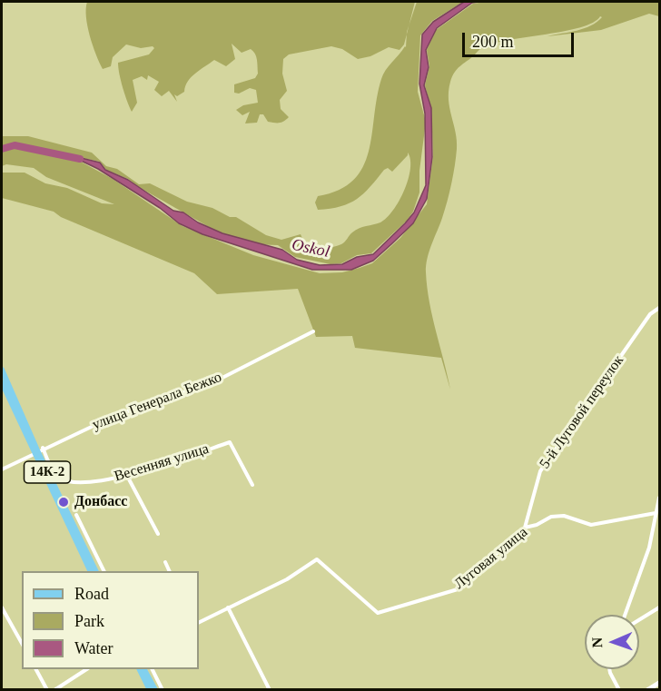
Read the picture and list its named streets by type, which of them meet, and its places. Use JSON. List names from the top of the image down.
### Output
{
  "streets": {
    "main road": ["14К-2"],
    "street": [
      "улица Генерала Бежко",
      "5-й Луговой переулок",
      "Весенняя улица",
      "Луговая улица"
    ]
  },
  "crossings": [
    ["улица Генерала Бежко", "Весенняя улица"],
    ["улица Генерала Бежко", "14К-2"],
    ["5-й Луговой переулок", "Луговая улица"],
    ["Весенняя улица", "14К-2"]
  ],
  "water": ["Oskol"],
  "places": ["Донбасс"],
  "legend": ["Road", "Park", "Water"],
  "scale_bar": "200 m",
  "north": "left"
}
